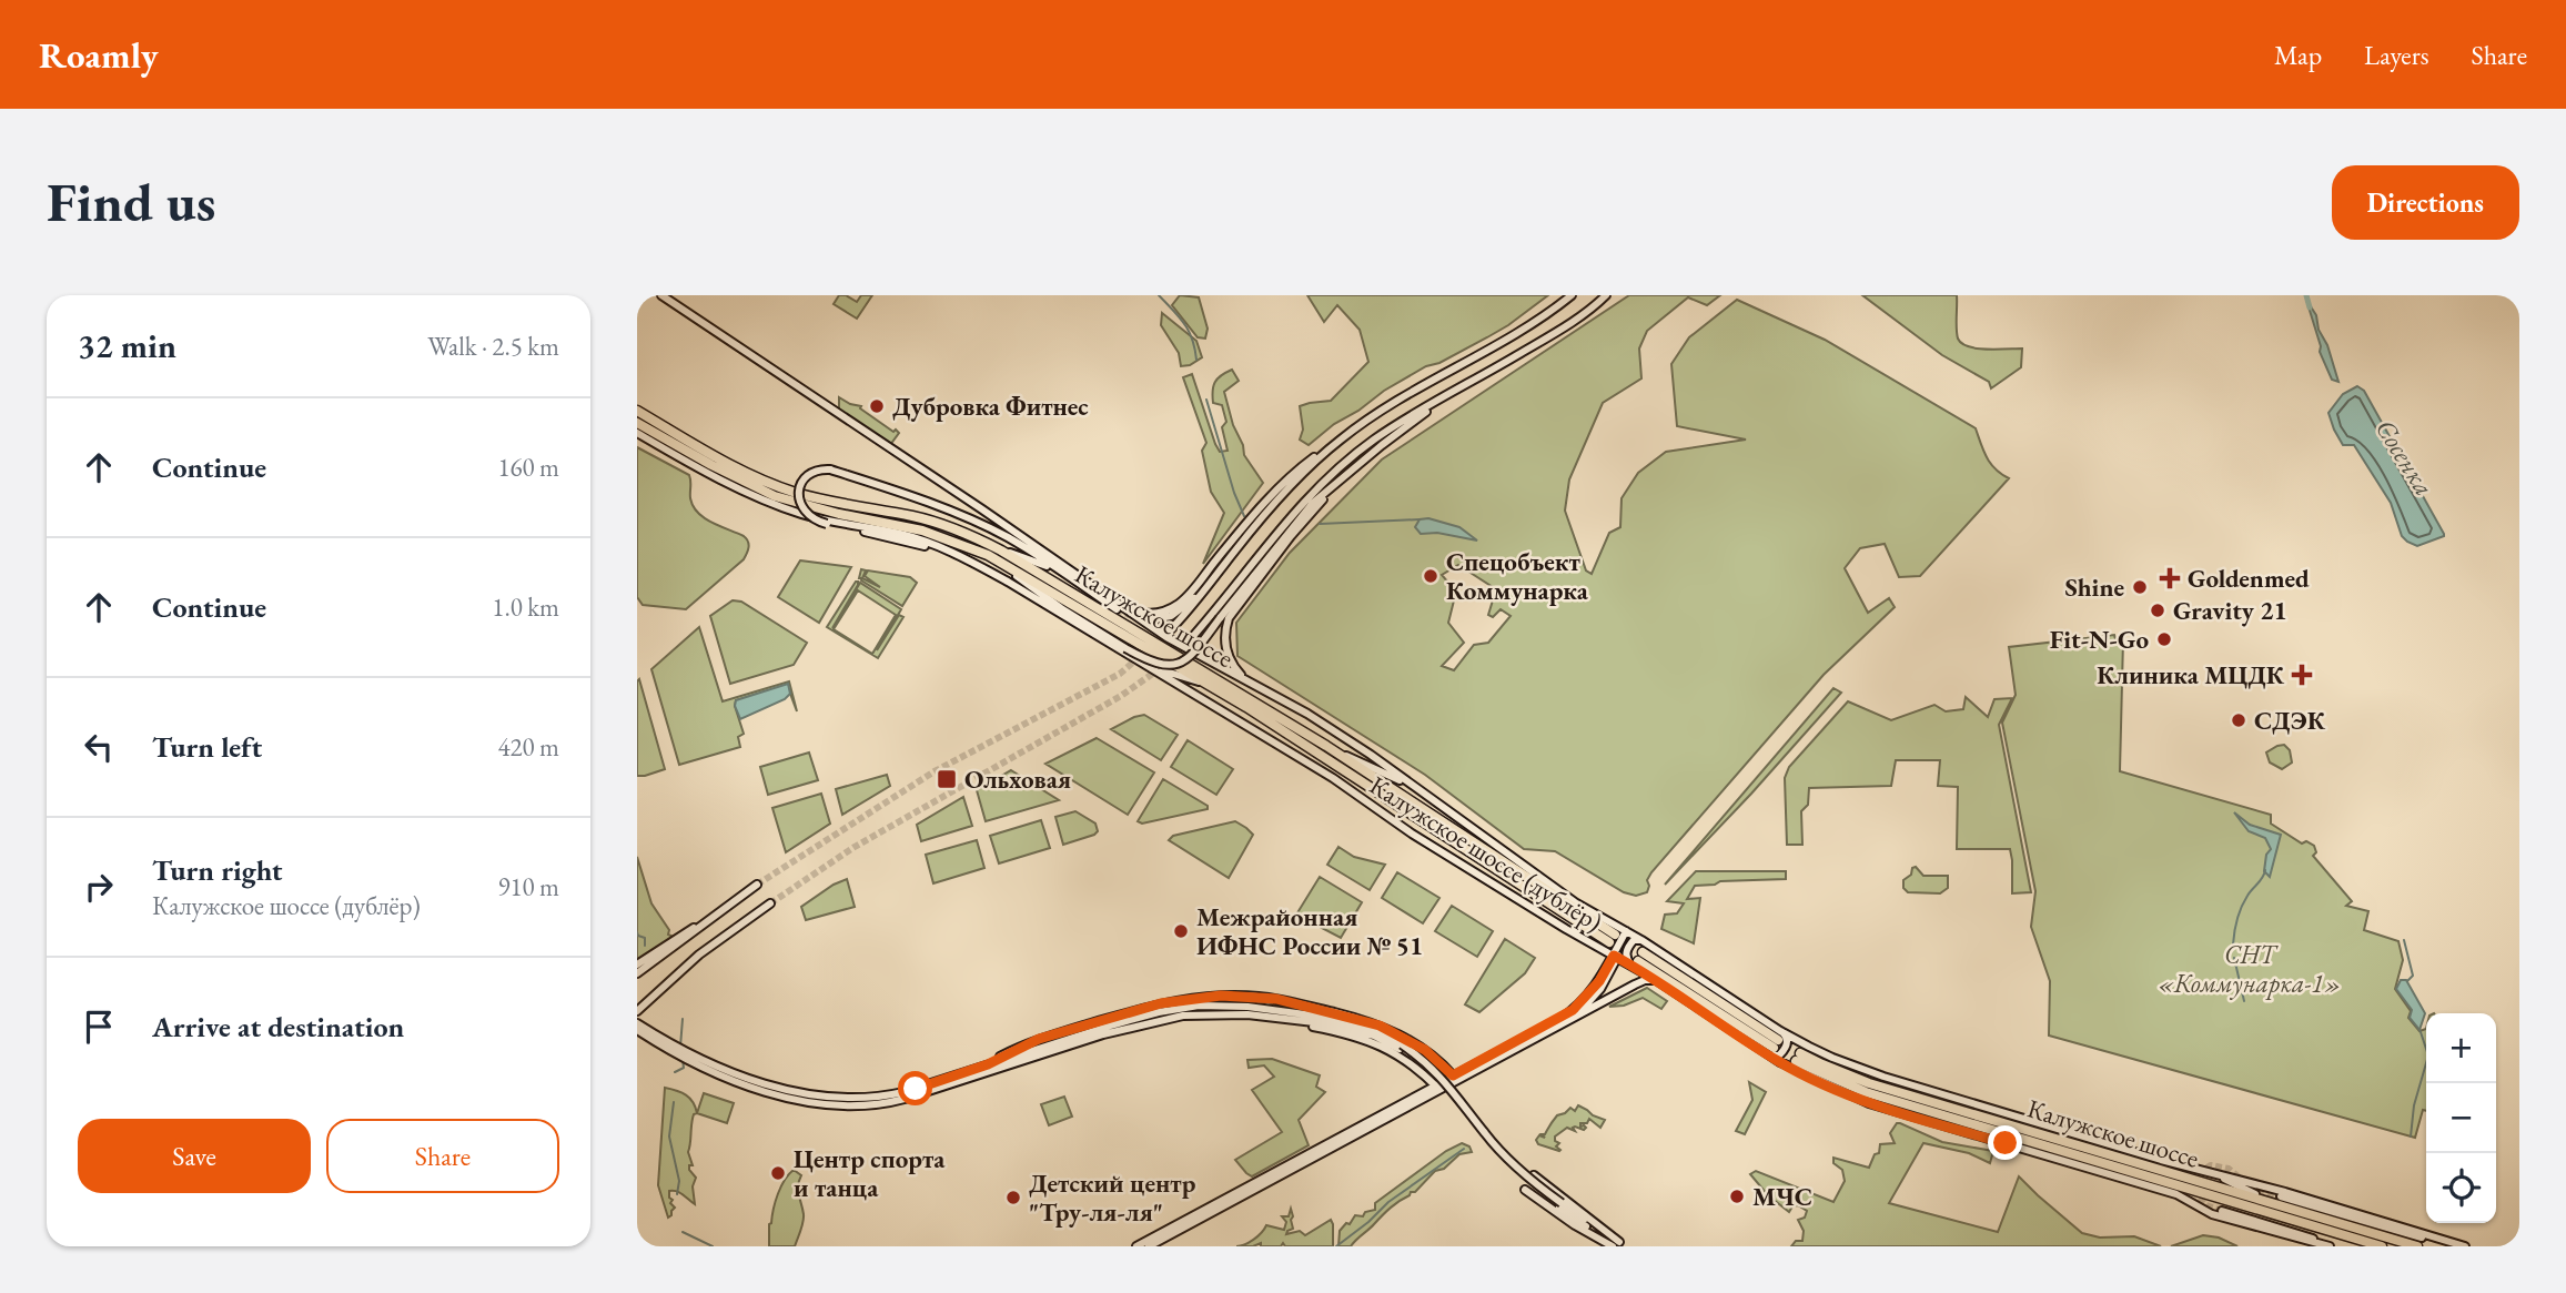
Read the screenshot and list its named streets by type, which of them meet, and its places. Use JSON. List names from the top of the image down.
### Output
{
  "streets": {
    "highway": ["Калужское шоссе"],
    "main road": ["Калужское шоссе (дублёр)"]
  },
  "water": ["Сосенка"],
  "parks": ["СНТ «Коммунарка-1»"],
  "places": {
    "other": [
      "Дубровка Фитнес",
      "Спецобъект Коммунарка",
      "Shine",
      "Gravity 21",
      "Fit-N-Go",
      "СДЭК",
      "Межрайонная ИФНС России № 51",
      "Центр спорта и танца",
      "МЧС",
      "Детский центр \"Тру-ля-ля\""
    ],
    "health": ["Goldenmed", "Клиника МЦДК"],
    "transit": ["Ольховая"]
  },
  "page": {
    "header": "Roamly",
    "nav": ["Map", "Layers", "Share"],
    "buttons": [
      "Directions",
      ["Save", "Share"]
    ],
    "title": "Find us",
    "heading": ["32 min", "Walk · 2.5 km"],
    "list": [
      ["Continue", "160 m"],
      ["Continue", "1.0 km"],
      ["Turn left", "420 m"],
      ["Turn right", "Калужское шоссе (дублёр)", "910 m"],
      "Arrive at destination"
    ],
    "map_buttons": ["+", "−"]
  }
}
